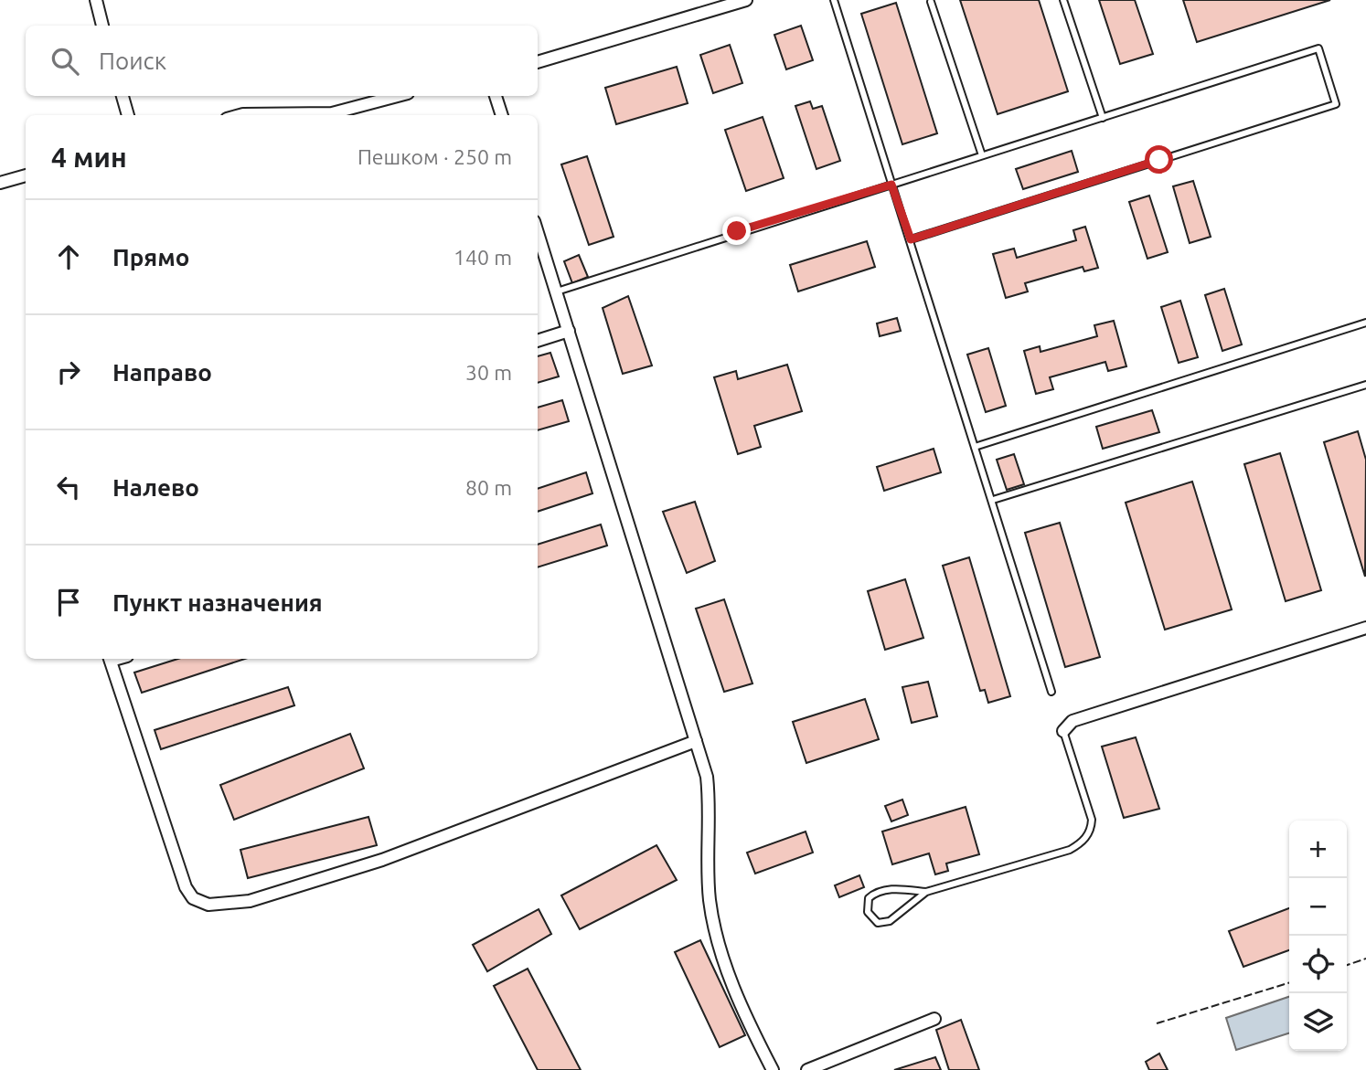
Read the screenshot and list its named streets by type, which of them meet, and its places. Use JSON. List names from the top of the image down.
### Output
{
  "page": {
    "search": "Поиск",
    "heading": ["4 мин", "Пешком · 250 m"],
    "list": [
      ["Прямо", "140 m"],
      ["Направо", "30 m"],
      ["Налево", "80 m"],
      "Пункт назначения"
    ],
    "map_buttons": ["+", "−"]
  }
}
